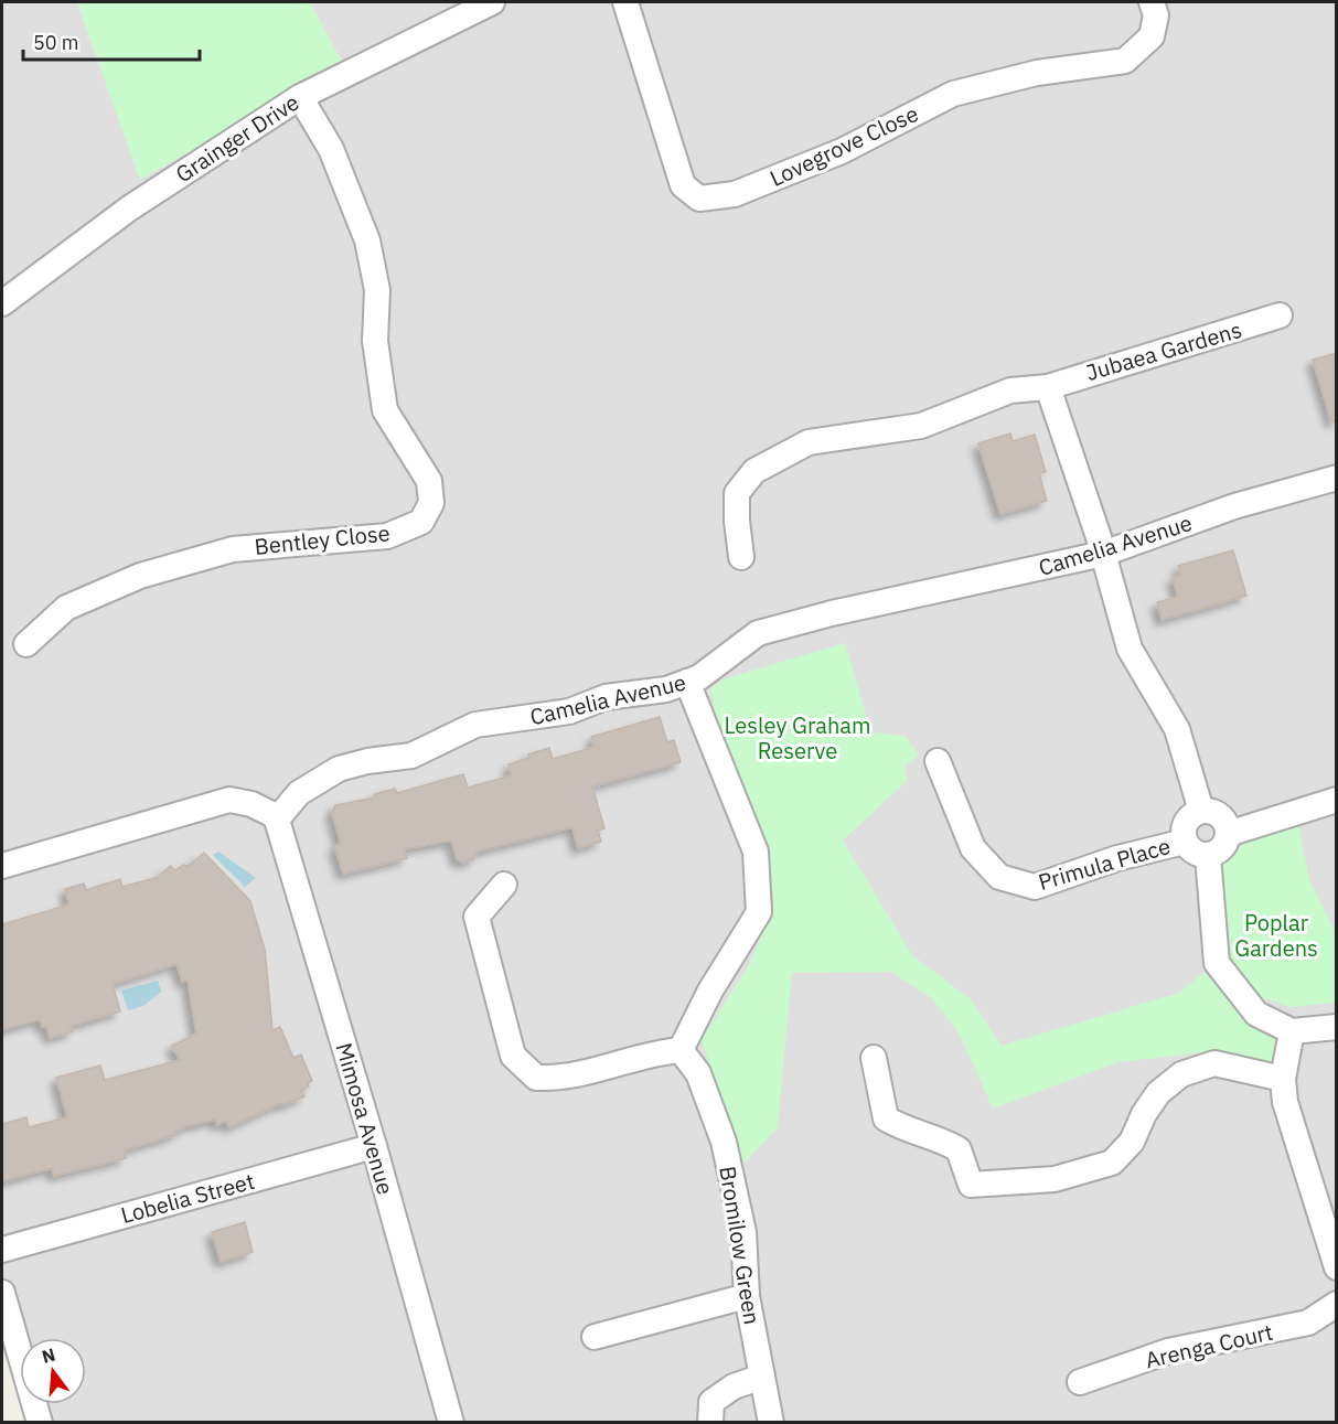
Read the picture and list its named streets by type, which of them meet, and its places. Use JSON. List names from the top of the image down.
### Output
{
  "streets": {
    "street": [
      "Grainger Drive",
      "Lovegrove Close",
      "Jubaea Gardens",
      "Bentley Close",
      "Camelia Avenue",
      "Primula Place",
      "Mimosa Avenue",
      "Lobelia Street",
      "Bromilow Green",
      "Arenga Court"
    ]
  },
  "crossings": [
    ["Grainger Drive", "Bentley Close"],
    ["Camelia Avenue", "Mimosa Avenue"],
    ["Mimosa Avenue", "Lobelia Street"]
  ],
  "parks": ["Lesley Graham Reserve", "Poplar Gardens"],
  "scale_bar": "50 m",
  "north": "top"
}
